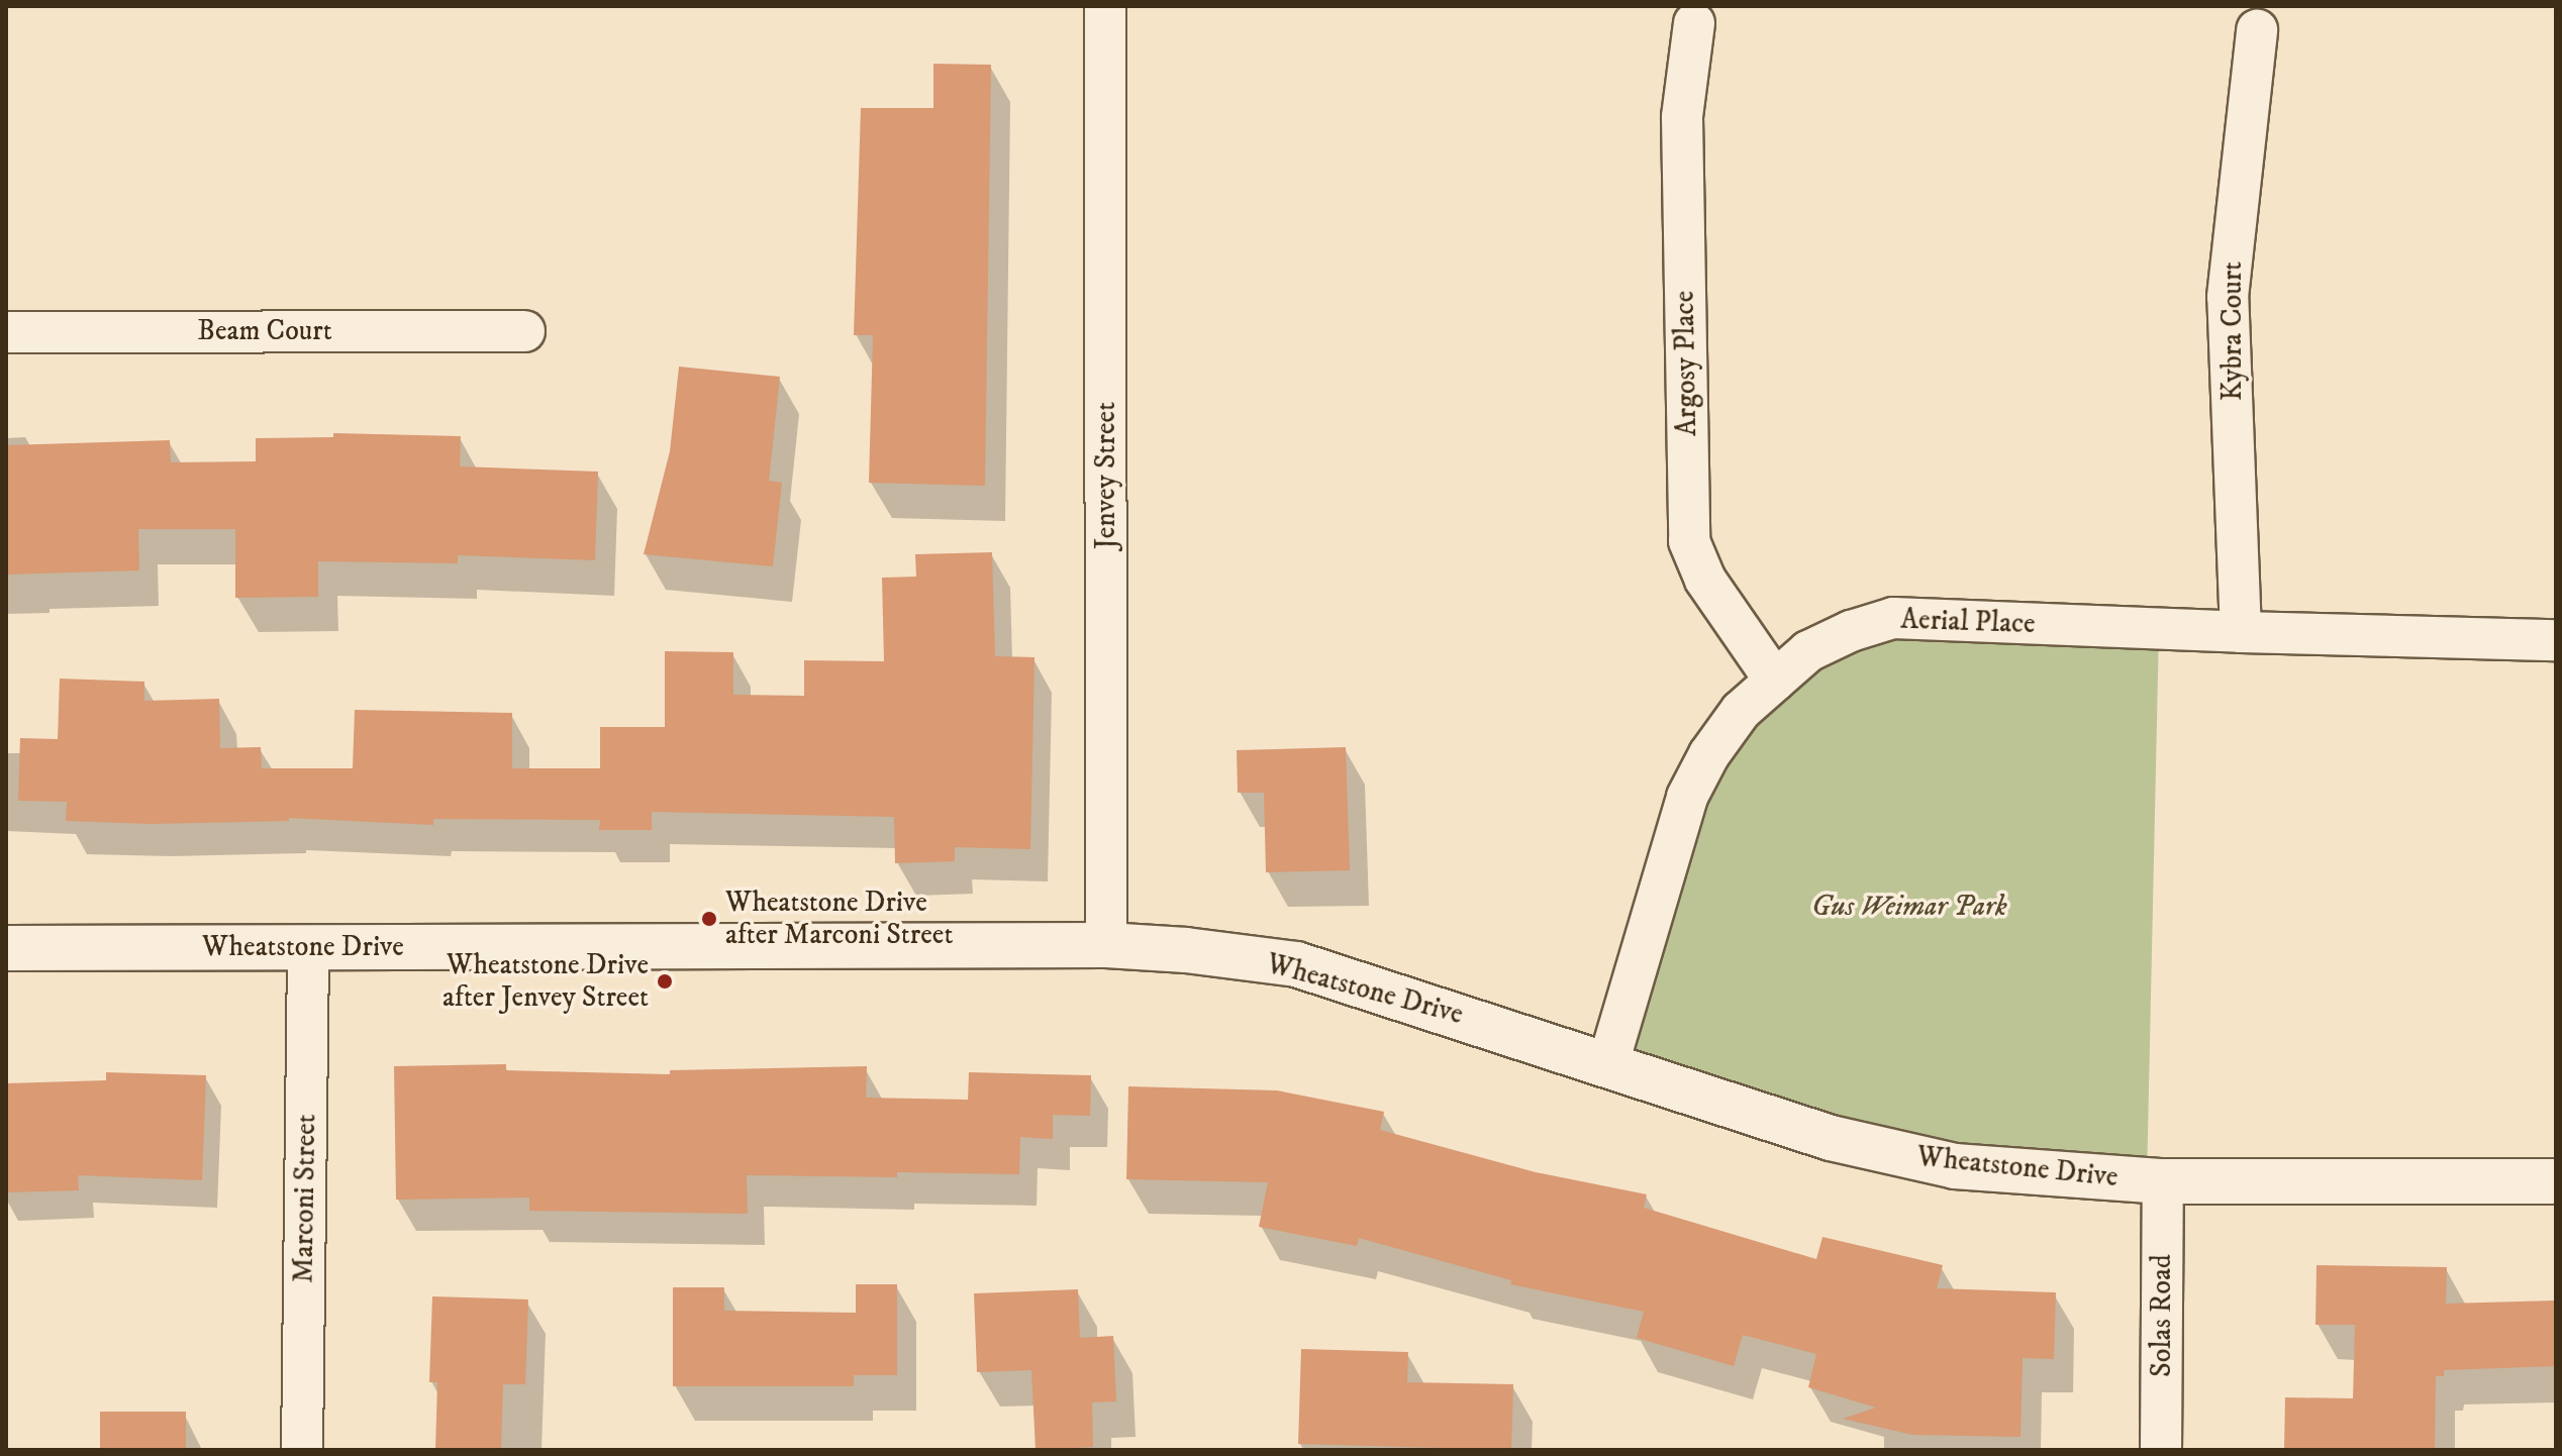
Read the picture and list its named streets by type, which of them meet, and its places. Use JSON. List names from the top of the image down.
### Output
{
  "streets": {
    "street": [
      "Beam Court",
      "Kybra Court",
      "Argosy Place",
      "Jenvey Street",
      "Aerial Place",
      "Wheatstone Drive",
      "Marconi Street",
      "Solas Road"
    ]
  },
  "crossings": [
    ["Kybra Court", "Aerial Place"],
    ["Argosy Place", "Aerial Place"],
    ["Jenvey Street", "Wheatstone Drive"],
    ["Aerial Place", "Wheatstone Drive"],
    ["Wheatstone Drive", "Marconi Street"],
    ["Wheatstone Drive", "Solas Road"]
  ],
  "parks": ["Gus Weimar Park"],
  "places": ["Wheatstone Drive after Marconi Street", "Wheatstone Drive after Jenvey Street"]
}
